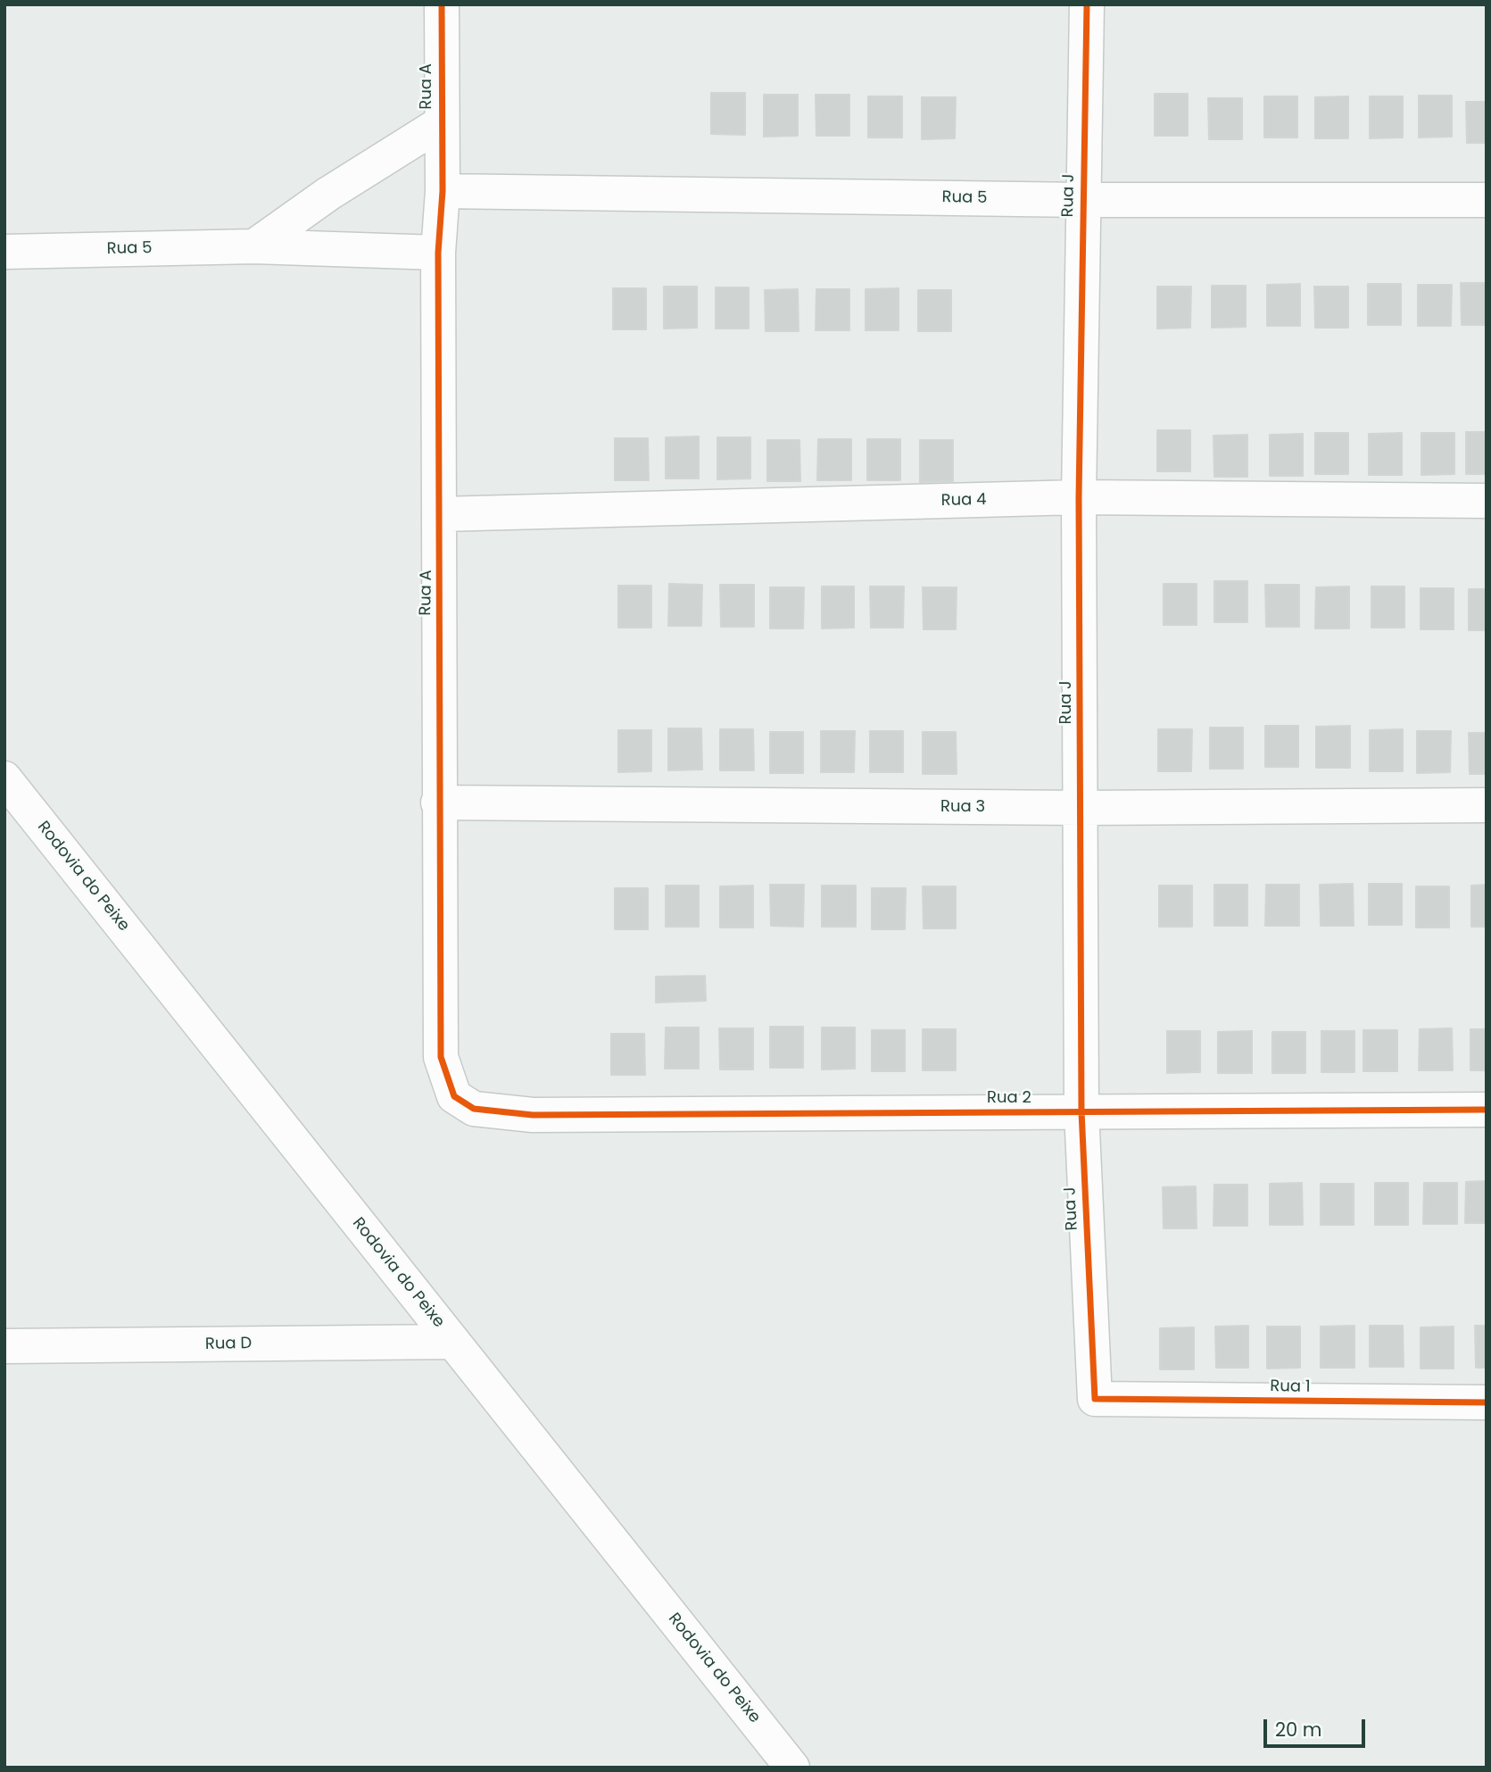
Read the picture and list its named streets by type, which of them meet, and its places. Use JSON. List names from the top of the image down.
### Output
{
  "streets": {
    "street": [
      "Rua A",
      "Rua J",
      "Rua 5",
      "Rua 4",
      "Rua 3",
      "Rodovia do Peixe",
      "Rua 2",
      "Rua D",
      "Rua 1"
    ]
  },
  "crossings": [
    ["Rua A", "Rua 5"],
    ["Rua A", "Rua 4"],
    ["Rua A", "Rua 3"],
    ["Rua A", "Rua 2"],
    ["Rua J", "Rua 5"],
    ["Rua J", "Rua 4"],
    ["Rua J", "Rua 3"],
    ["Rua J", "Rua 2"],
    ["Rua J", "Rua 1"],
    ["Rodovia do Peixe", "Rua D"]
  ],
  "scale_bar": "20 m"
}
